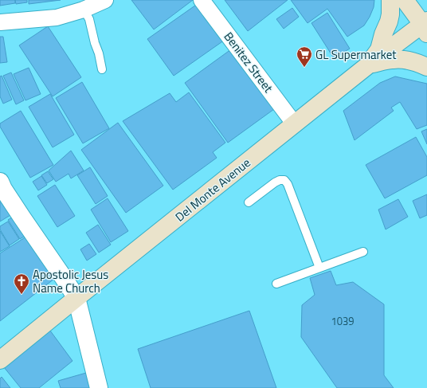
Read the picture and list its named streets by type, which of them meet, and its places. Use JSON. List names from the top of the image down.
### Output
{
  "streets": {
    "main road": ["Del Monte Avenue"],
    "street": ["Benitez Street"]
  },
  "crossings": [
    ["Benitez Street", "Del Monte Avenue"]
  ],
  "places": {
    "supermarket": ["GL Supermarket"],
    "church": ["Apostolic Jesus Name Church"]
  },
  "house_numbers": ["1039"]
}
